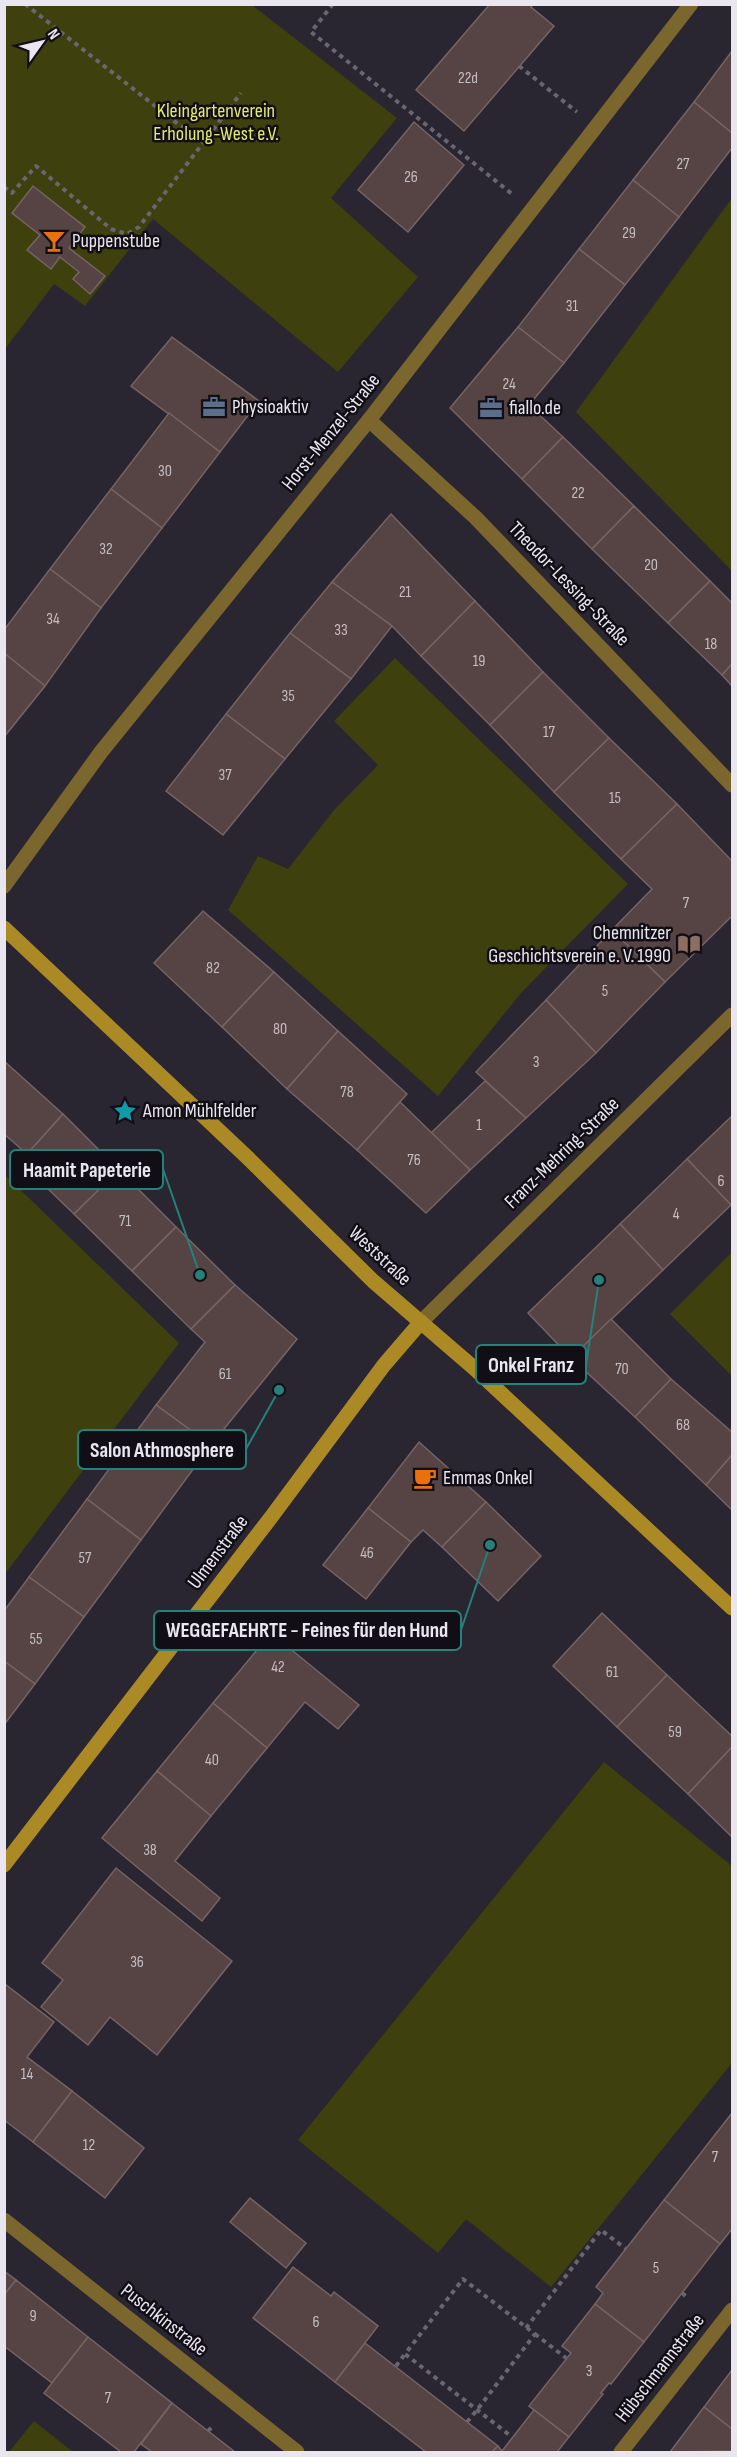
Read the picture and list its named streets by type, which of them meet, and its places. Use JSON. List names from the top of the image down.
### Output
{
  "streets": {
    "street": [
      "Horst-Menzel-Straße",
      "Theodor-Lessing-Straße",
      "Franz-Mehring-Straße",
      "Weststraße",
      "Ulmenstraße",
      "Puschkinstraße",
      "Hübschmannstraße"
    ]
  },
  "crossings": [
    ["Horst-Menzel-Straße", "Theodor-Lessing-Straße"],
    ["Franz-Mehring-Straße", "Weststraße"],
    ["Franz-Mehring-Straße", "Ulmenstraße"],
    ["Weststraße", "Ulmenstraße"]
  ],
  "parks": ["Kleingartenverein Erholung-West e.V."],
  "places": {
    "bar": ["Puppenstube"],
    "office": ["Physioaktiv", "fiallo.de"],
    "library": ["Chemnitzer Geschichtsverein e. V. 1990"],
    "place": ["Amon Mühlfelder"],
    "other": [
      "Haamit Papeterie",
      "Onkel Franz",
      "Salon Athmosphere",
      "WEGGEFAEHRTE - Feines für den Hund"
    ],
    "cafe": ["Emmas Onkel"]
  },
  "house_numbers": [
    "22d",
    "27",
    "26",
    "29",
    "31",
    "24",
    "30",
    "22",
    "32",
    "20",
    "21",
    "34",
    "33",
    "18",
    "19",
    "35",
    "17",
    "37",
    "15",
    "7",
    "82",
    "5",
    "80",
    "3",
    "78",
    "1",
    "76",
    "6",
    "4",
    "71",
    "70",
    "61",
    "68",
    "46",
    "57",
    "55",
    "42",
    "61",
    "59",
    "40",
    "38",
    "36",
    "14",
    "12",
    "7",
    "5",
    "9",
    "6",
    "3",
    "7"
  ],
  "north": "top right"
}
